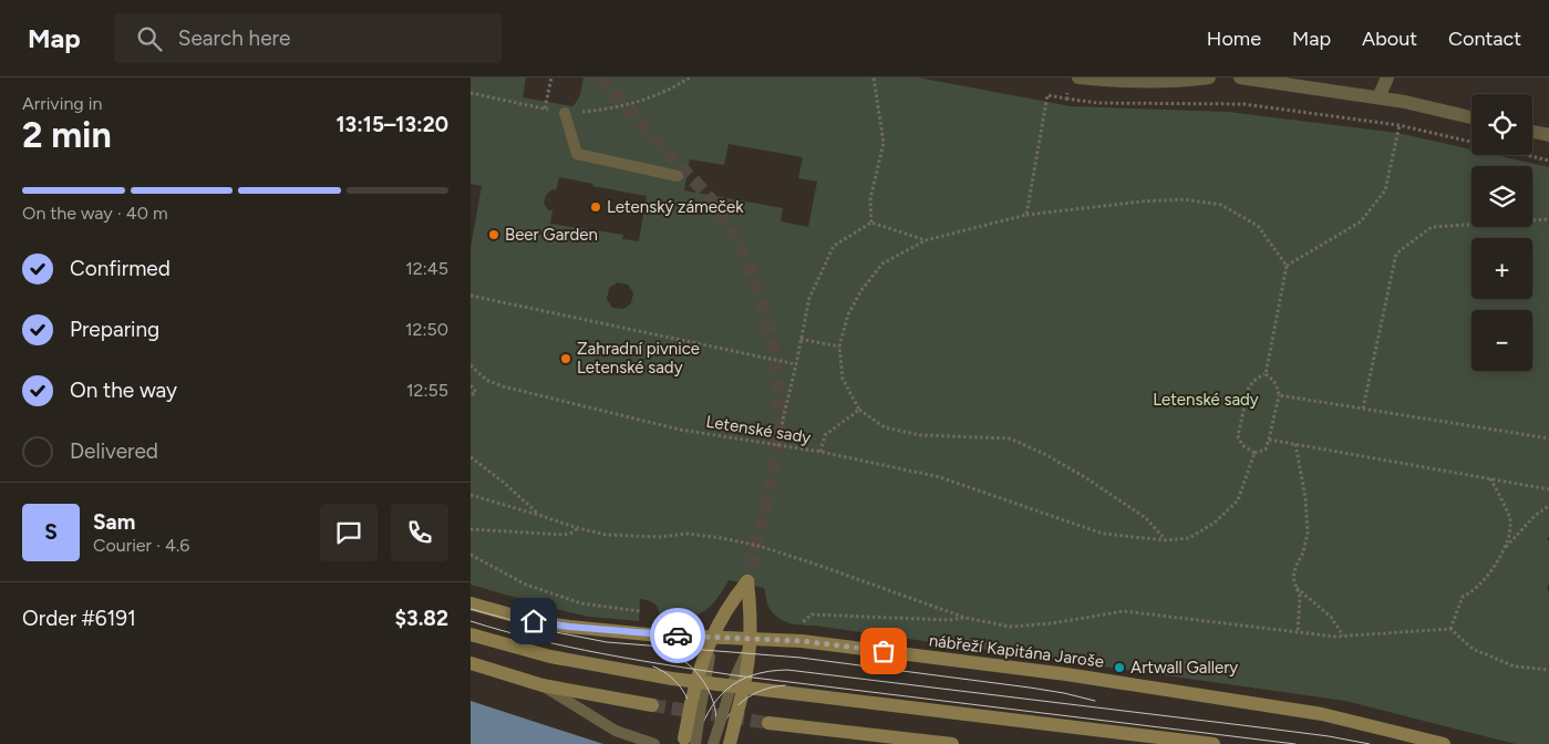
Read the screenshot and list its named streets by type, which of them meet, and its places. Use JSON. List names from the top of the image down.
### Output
{
  "streets": {
    "main road": ["nábřeží Kapitána Jaroše"],
    "path": ["Letenské sady"]
  },
  "parks": ["Letenské sady"],
  "places": [
    "Letenský zámeček",
    "Beer Garden",
    "Zahradní pivnice Letenské sady",
    "Artwall Gallery"
  ],
  "page": {
    "header": "Map",
    "search": "Search here",
    "nav": [
      "Home",
      "Map",
      "About",
      "Contact"
    ],
    "heading": ["2 min", "Arriving in", "13:15–13:20"],
    "panel": [
      "Sam",
      "Courier · 4.6",
      "Order #6191",
      "$3.82"
    ],
    "map_buttons": ["+", "−"],
    "bar": "On the way · 40 m",
    "list": [
      ["Confirmed", "12:45"],
      ["Preparing", "12:50"],
      ["On the way", "12:55"],
      "Delivered"
    ],
    "round": "S"
  }
}
